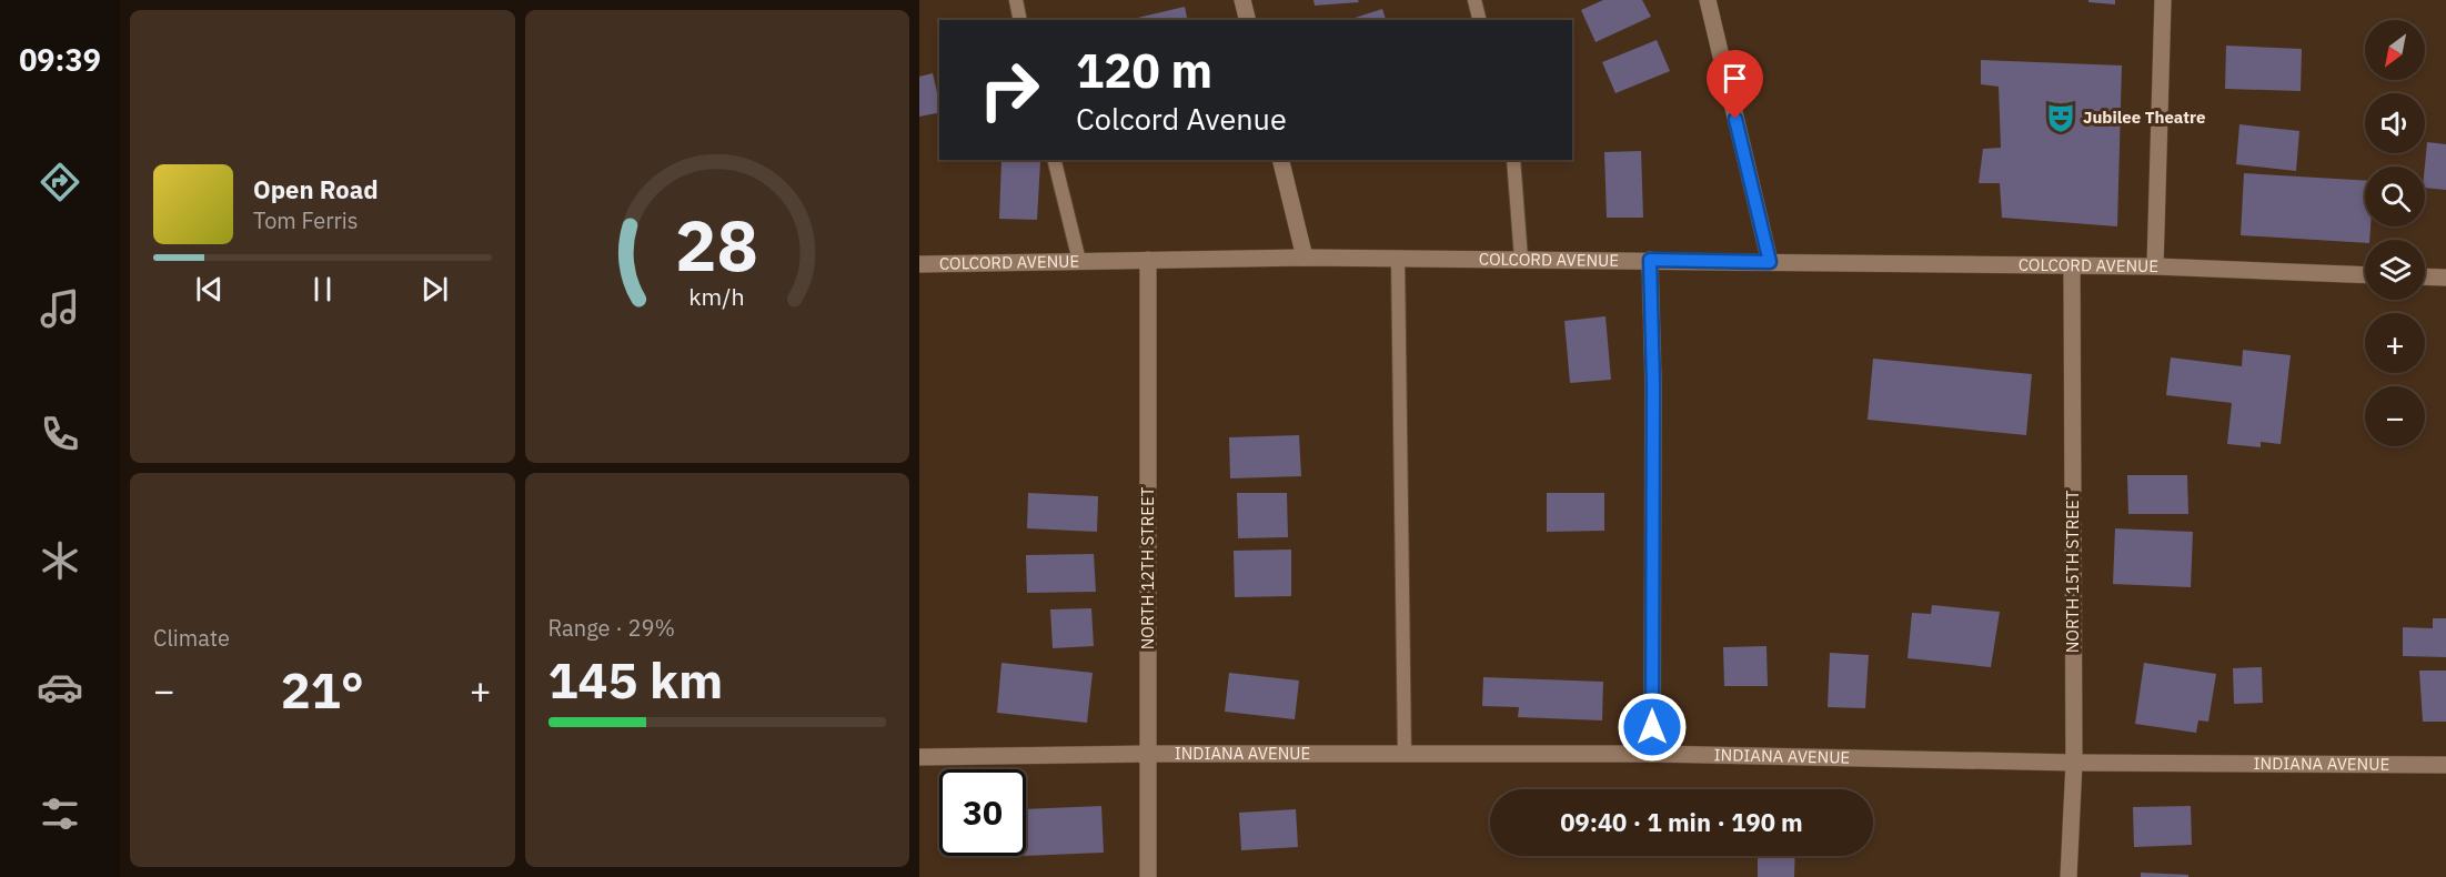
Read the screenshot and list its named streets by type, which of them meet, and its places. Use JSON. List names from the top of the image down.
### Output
{
  "streets": {
    "street": [
      "COLCORD AVENUE",
      "NORTH 12TH STREET",
      "NORTH 15TH STREET",
      "INDIANA AVENUE"
    ]
  },
  "crossings": [
    ["COLCORD AVENUE", "NORTH 12TH STREET"],
    ["COLCORD AVENUE", "NORTH 15TH STREET"],
    ["NORTH 12TH STREET", "INDIANA AVENUE"],
    ["NORTH 15TH STREET", "INDIANA AVENUE"]
  ],
  "places": {
    "theatre": ["Jubilee Theatre"]
  },
  "north": "bottom left",
  "page": {
    "tabs": "09:39",
    "map_buttons": ["+", "−"],
    "turn": ["120 m", "Colcord Avenue"],
    "song": ["Open Road", "Tom Ferris"],
    "tile": [
      "Climate",
      ["Range · 29%", "145 km"]
    ],
    "heat": ["−", "21°", "+"],
    "limit": "30",
    "trip": "09:40 · 1 min · 190 m",
    "gauge": ["28", "km/h"]
  }
}
